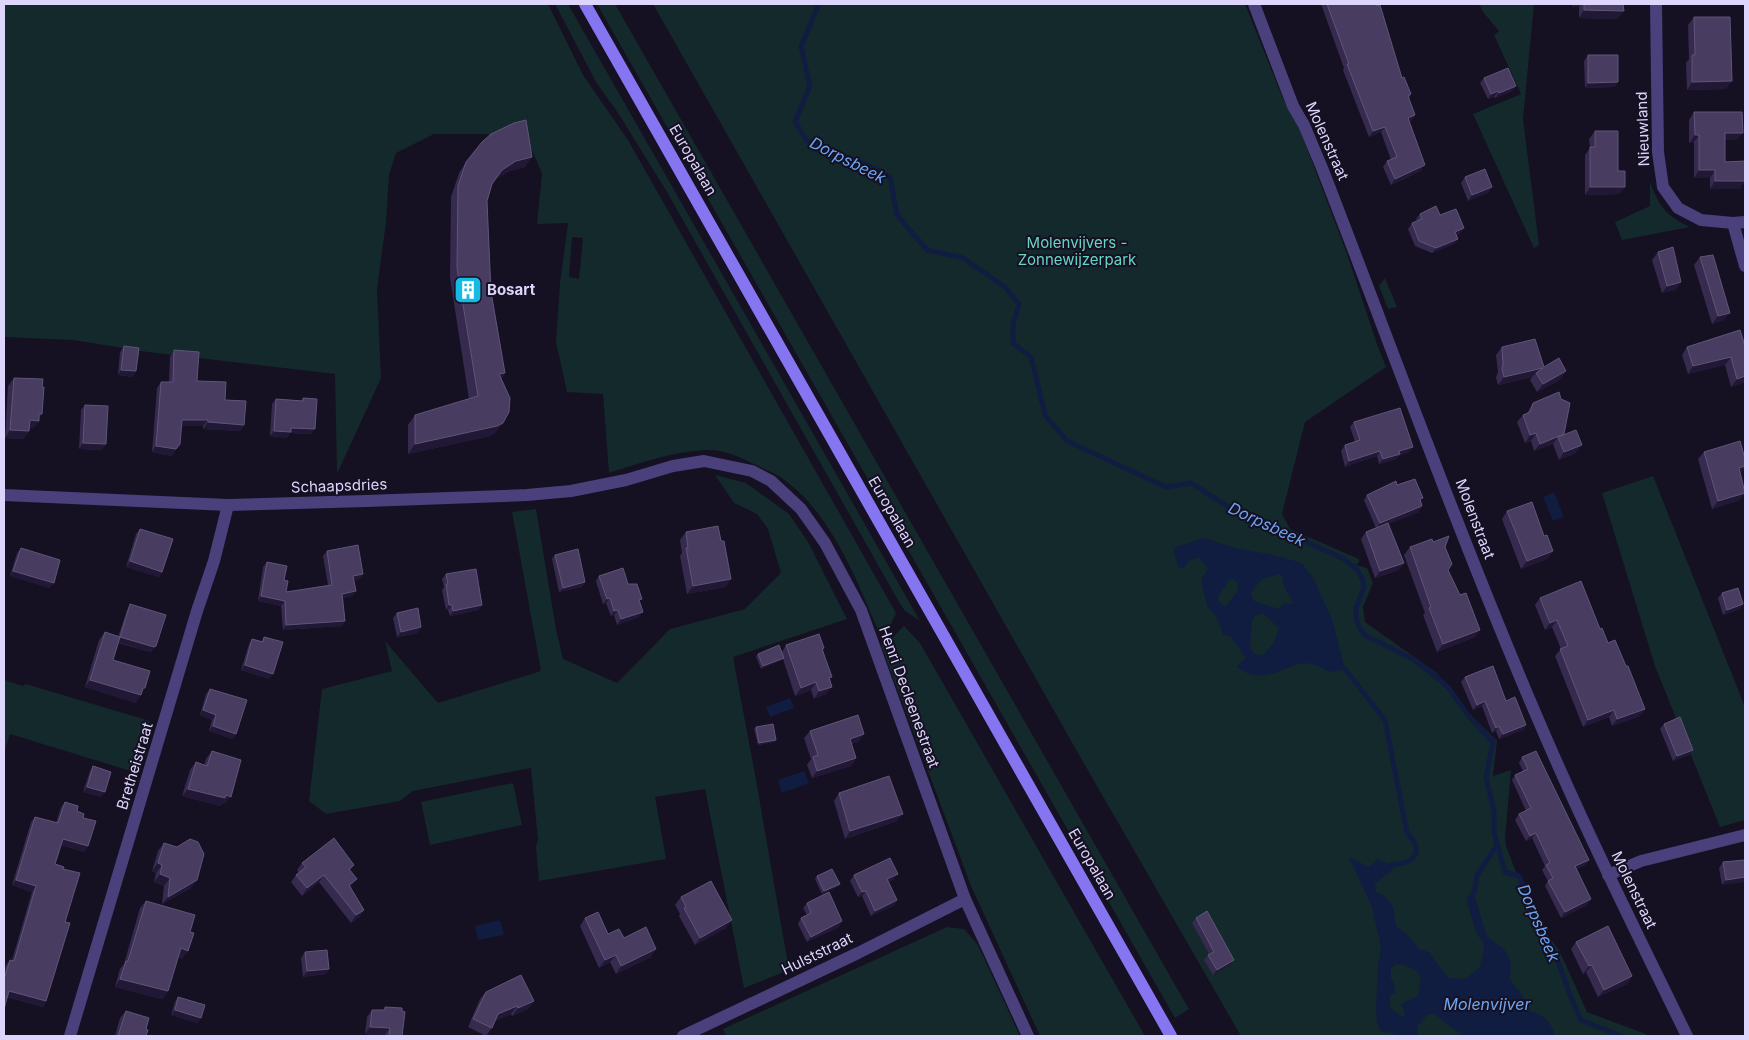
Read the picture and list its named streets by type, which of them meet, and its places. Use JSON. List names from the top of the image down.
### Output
{
  "streets": {
    "main road": ["Europalaan"],
    "street": [
      "Nieuwland",
      "Molenstraat",
      "Schaapsdries",
      "Henri Decleenestraat",
      "Bretheistraat",
      "Hulststraat"
    ]
  },
  "crossings": [
    ["Schaapsdries", "Henri Decleenestraat"],
    ["Schaapsdries", "Bretheistraat"],
    ["Henri Decleenestraat", "Hulststraat"]
  ],
  "water": ["Dorpsbeek", "Molenvijver"],
  "parks": ["Molenvijvers - Zonnewijzerpark"],
  "places": {
    "building": ["Bosart"]
  }
}
